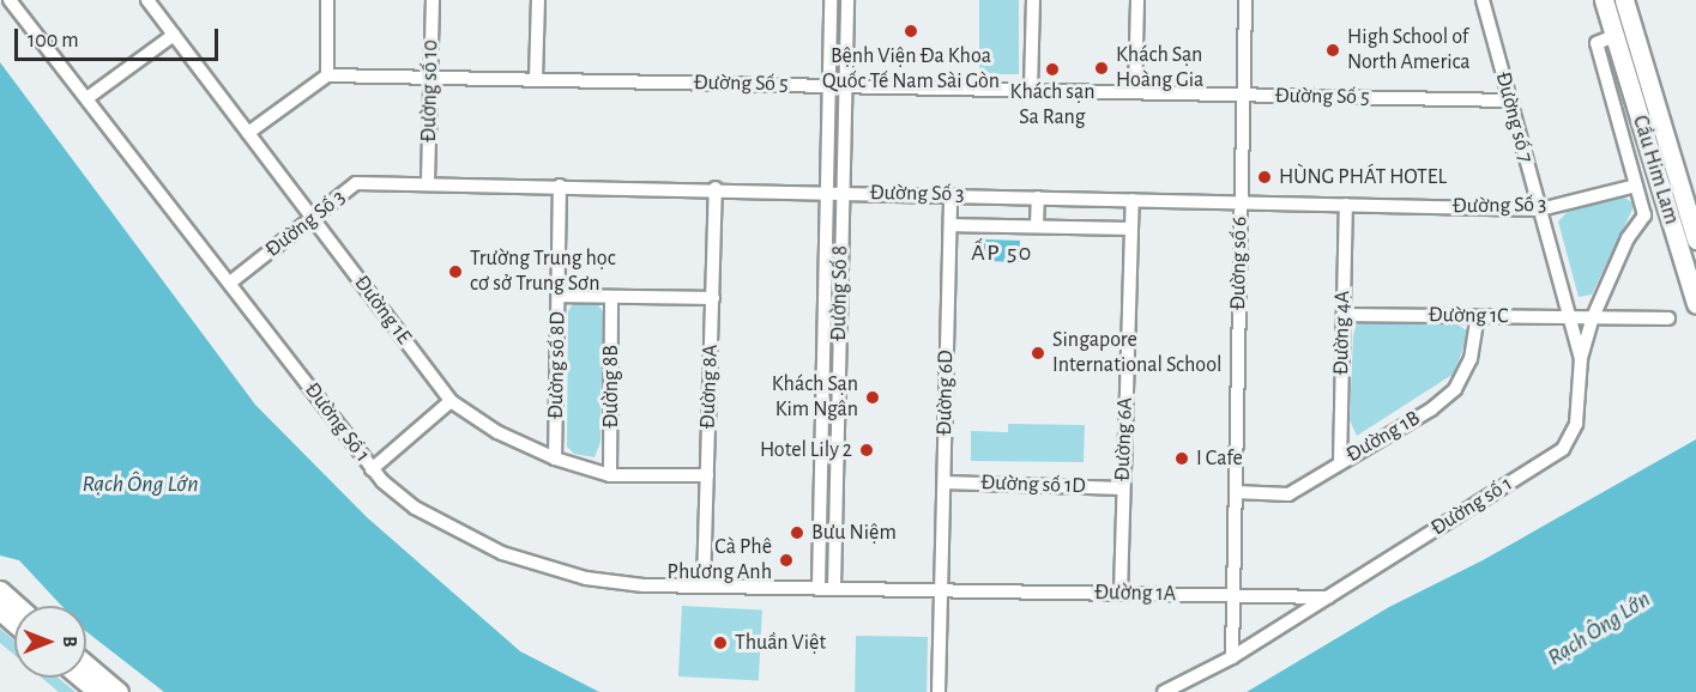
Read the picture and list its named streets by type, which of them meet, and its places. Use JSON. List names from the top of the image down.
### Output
{
  "streets": {
    "main road": ["Cầu Him Lam"],
    "street": [
      "Đường Số 5",
      "Đường số 10",
      "Đường số 7",
      "Đường Số 3",
      "Đường số 6",
      "Đường Số 8",
      "Đường 1E",
      "Đường 1C",
      "Đường 4A",
      "Đường số 8D",
      "Đường 8B",
      "Đường 8A",
      "Đường 6D",
      "Đường Số 1",
      "Đường 1B",
      "Đường 6A",
      "Đường số 1D",
      "Đường số 1",
      "Đường 1A"
    ]
  },
  "crossings": [
    ["Đường Số 5", "Đường số 10"],
    ["Đường Số 5", "Đường số 7"],
    ["Đường Số 5", "Đường số 6"],
    ["Đường Số 5", "Đường Số 8"],
    ["Đường số 10", "Đường Số 3"],
    ["Đường số 7", "Đường Số 3"],
    ["Đường số 7", "Đường 1C"],
    ["Đường số 7", "Đường số 1"],
    ["Đường Số 3", "Đường số 6"],
    ["Đường Số 3", "Đường Số 8"],
    ["Đường Số 3", "Đường 1E"],
    ["Đường Số 3", "Đường 4A"],
    ["Đường Số 3", "Đường số 8D"],
    ["Đường Số 3", "Đường 8A"],
    ["Đường Số 3", "Đường 6D"],
    ["Đường Số 3", "Đường Số 1"],
    ["Đường Số 3", "Đường 6A"],
    ["Đường Số 3", "Đường số 1"],
    ["Đường số 6", "Đường 1B"],
    ["Đường số 6", "Đường số 1"],
    ["Đường số 6", "Đường 1A"],
    ["Đường Số 8", "Đường Số 1"],
    ["Đường 1E", "Đường số 8D"],
    ["Đường 1E", "Đường 8B"],
    ["Đường 1E", "Đường 8A"],
    ["Đường 1C", "Đường 4A"],
    ["Đường 1C", "Đường 1B"],
    ["Đường 1C", "Đường số 1"],
    ["Đường 4A", "Đường 1B"],
    ["Đường 8A", "Đường Số 1"],
    ["Đường 6D", "Đường số 1D"],
    ["Đường 6D", "Đường 1A"],
    ["Đường 6A", "Đường số 1D"],
    ["Đường 6A", "Đường 1A"],
    ["Đường số 1", "Đường 1A"]
  ],
  "districts": ["ẤP 50"],
  "water": ["Rạch Ông Lớn"],
  "places": [
    "Bệnh Viện Đa Khoa Quốc Tế Nam Sài Gòn",
    "High School of North America",
    "Khách Sạn Hoàng Gia",
    "Khách sạn Sa Rang",
    "HÙNG PHÁT HOTEL",
    "Trường Trung học cơ sở Trung Sơn",
    "Singapore International School",
    "Khách Sạn Kim Ngân",
    "Hotel Lily 2",
    "I Cafe",
    "Bưu Niệm",
    "Cà Phê Phương Anh",
    "Thuần Việt"
  ],
  "scale_bar": "100 m",
  "north": "right"
}
